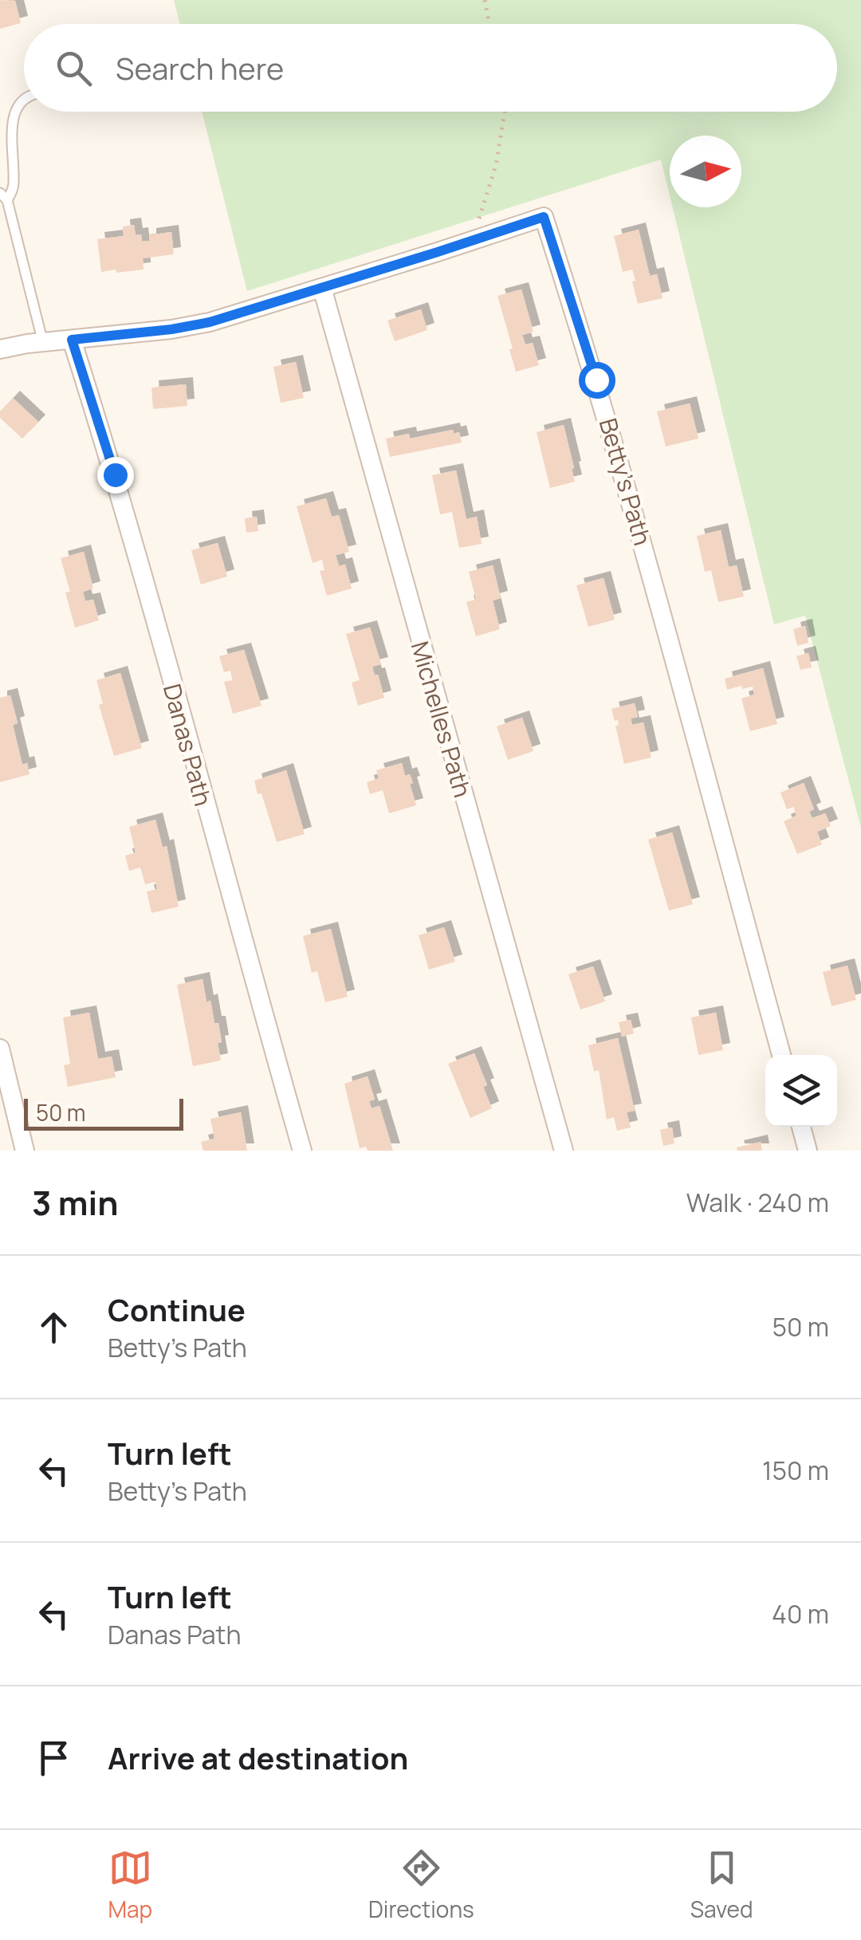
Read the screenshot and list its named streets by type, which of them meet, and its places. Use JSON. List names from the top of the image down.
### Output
{
  "streets": {
    "street": ["Betty's Path", "Michelles Path", "Danas Path"]
  },
  "crossings": [
    ["Betty's Path", "Michelles Path"],
    ["Betty's Path", "Danas Path"]
  ],
  "scale_bar": "50 m",
  "north": "right",
  "page": {
    "search": "Search here",
    "scale": "50 m",
    "heading": ["3 min", "Walk · 240 m"],
    "list": [
      ["Continue", "Betty's Path", "50 m"],
      ["Turn left", "Betty's Path", "150 m"],
      ["Turn left", "Danas Path", "40 m"],
      "Arrive at destination"
    ],
    "nav": ["Map", "Directions", "Saved"]
  }
}
